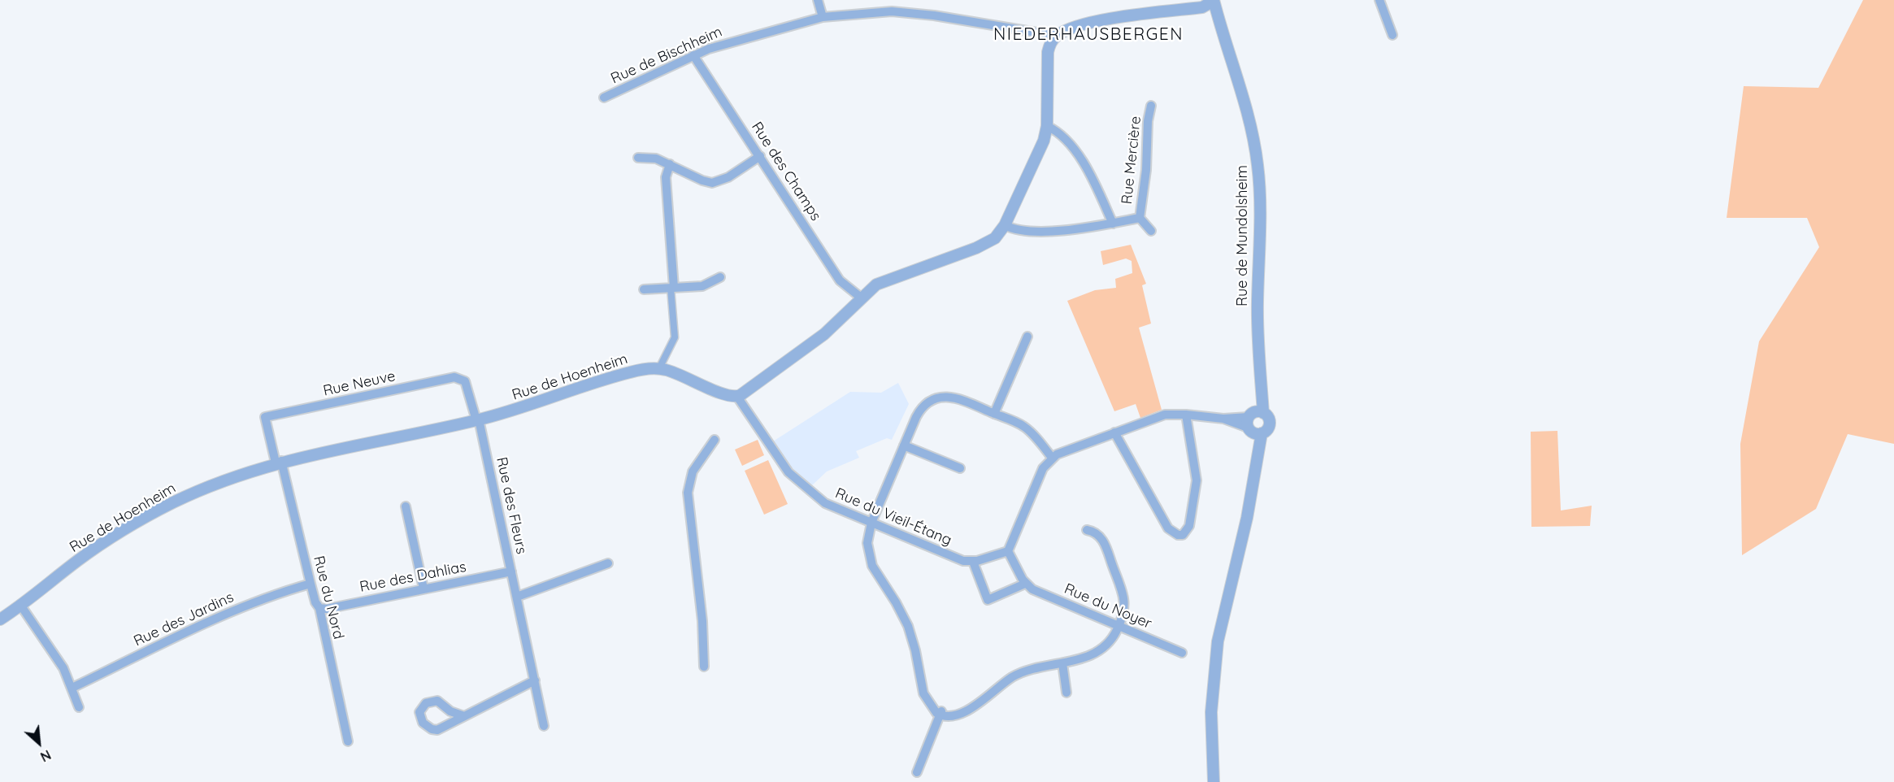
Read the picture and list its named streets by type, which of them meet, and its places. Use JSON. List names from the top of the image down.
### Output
{
  "streets": {
    "street": [
      "Rue de Bischheim",
      "Rue Mercière",
      "Rue des Champs",
      "Rue de Mundolsheim",
      "Rue de Hoenheim",
      "Rue Neuve",
      "Rue des Fleurs",
      "Rue du Vieil-Étang",
      "Rue des Dahlias",
      "Rue du Nord",
      "Rue du Noyer",
      "Rue des Jardins"
    ]
  },
  "crossings": [
    ["Rue de Bischheim", "Rue des Champs"],
    ["Rue de Hoenheim", "Rue Neuve"],
    ["Rue de Hoenheim", "Rue des Fleurs"],
    ["Rue de Hoenheim", "Rue du Vieil-Étang"],
    ["Rue de Hoenheim", "Rue du Nord"],
    ["Rue Neuve", "Rue des Fleurs"],
    ["Rue Neuve", "Rue du Nord"],
    ["Rue des Fleurs", "Rue des Dahlias"],
    ["Rue des Dahlias", "Rue du Nord"],
    ["Rue du Nord", "Rue des Jardins"]
  ],
  "districts": ["NIEDERHAUSBERGEN"],
  "north": "bottom right"
}
